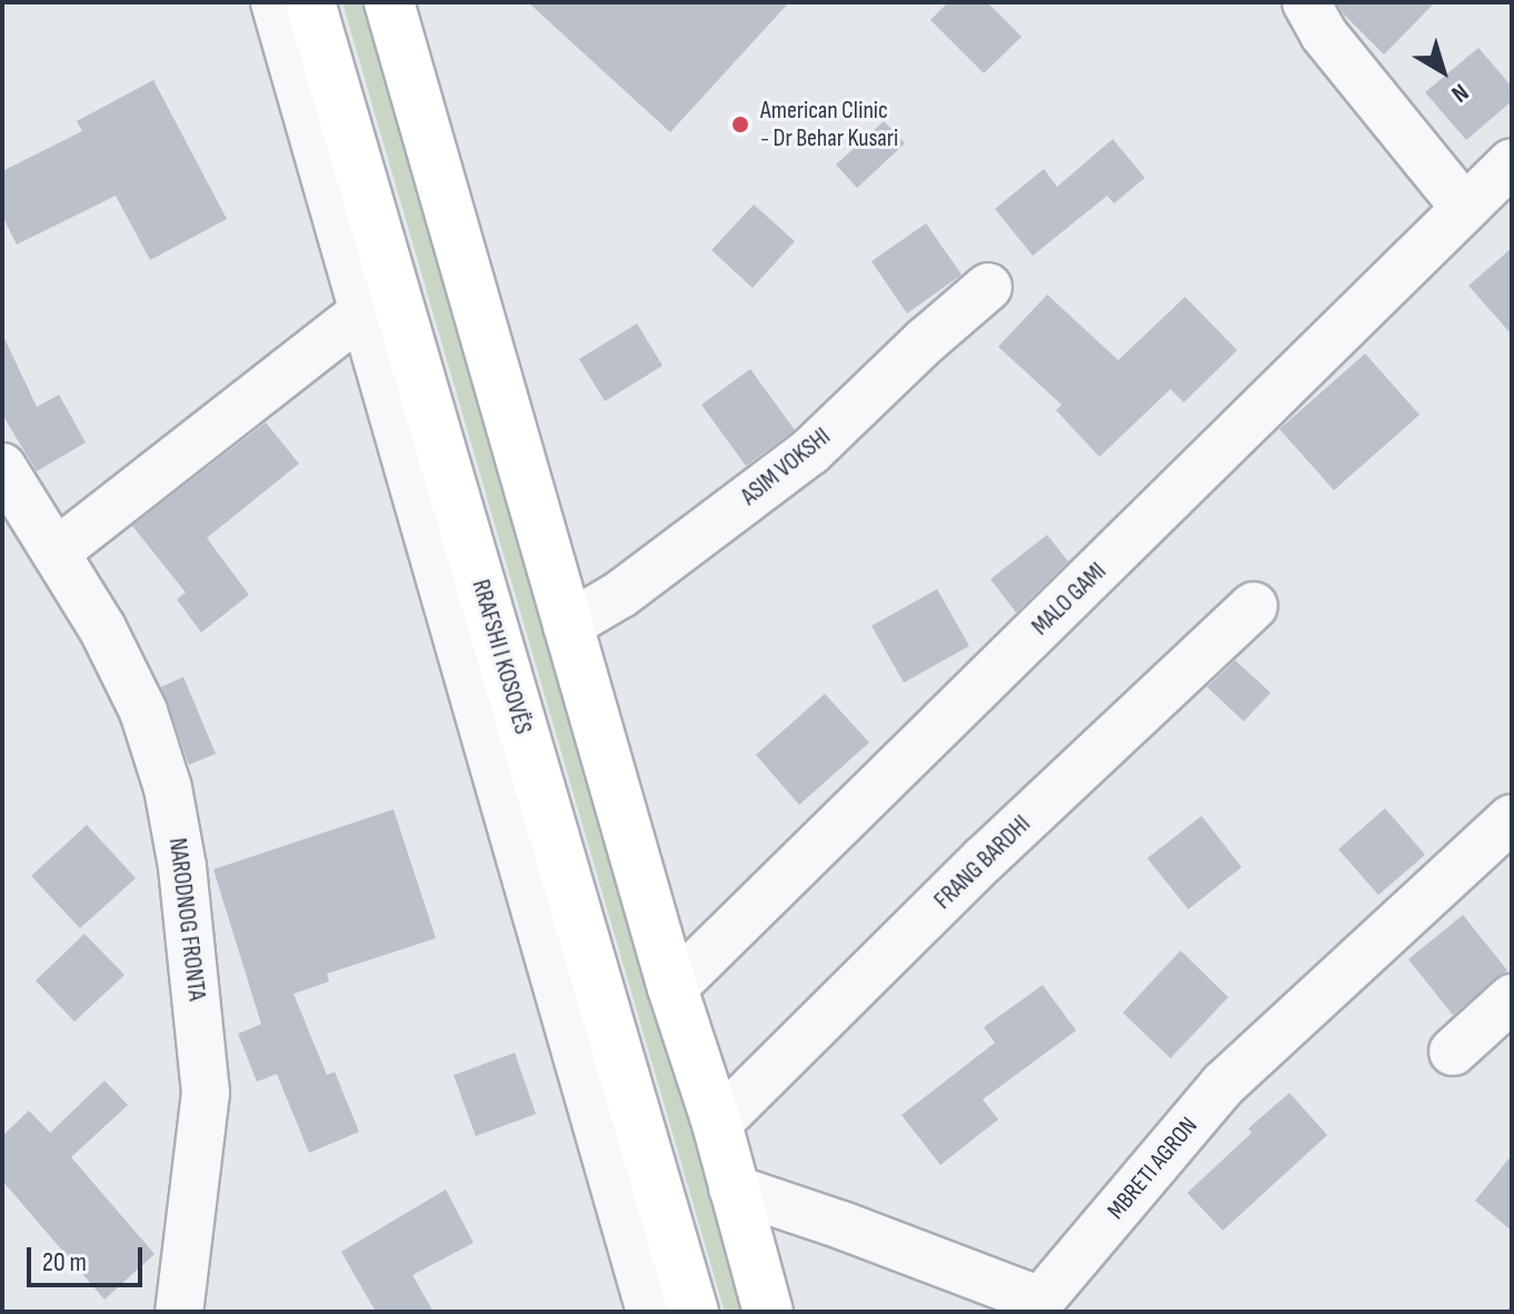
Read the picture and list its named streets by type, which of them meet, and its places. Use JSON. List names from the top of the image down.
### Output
{
  "streets": {
    "highway": ["RRAFSHI I KOSOVËS"],
    "street": [
      "ASIM VOKSHI",
      "MALO GAMI",
      "FRANG BARDHI",
      "NARODNOG FRONTA",
      "MBRETI AGRON"
    ]
  },
  "places": ["American Clinic - Dr Behar Kusari"],
  "scale_bar": "20 m",
  "north": "bottom right"
}
